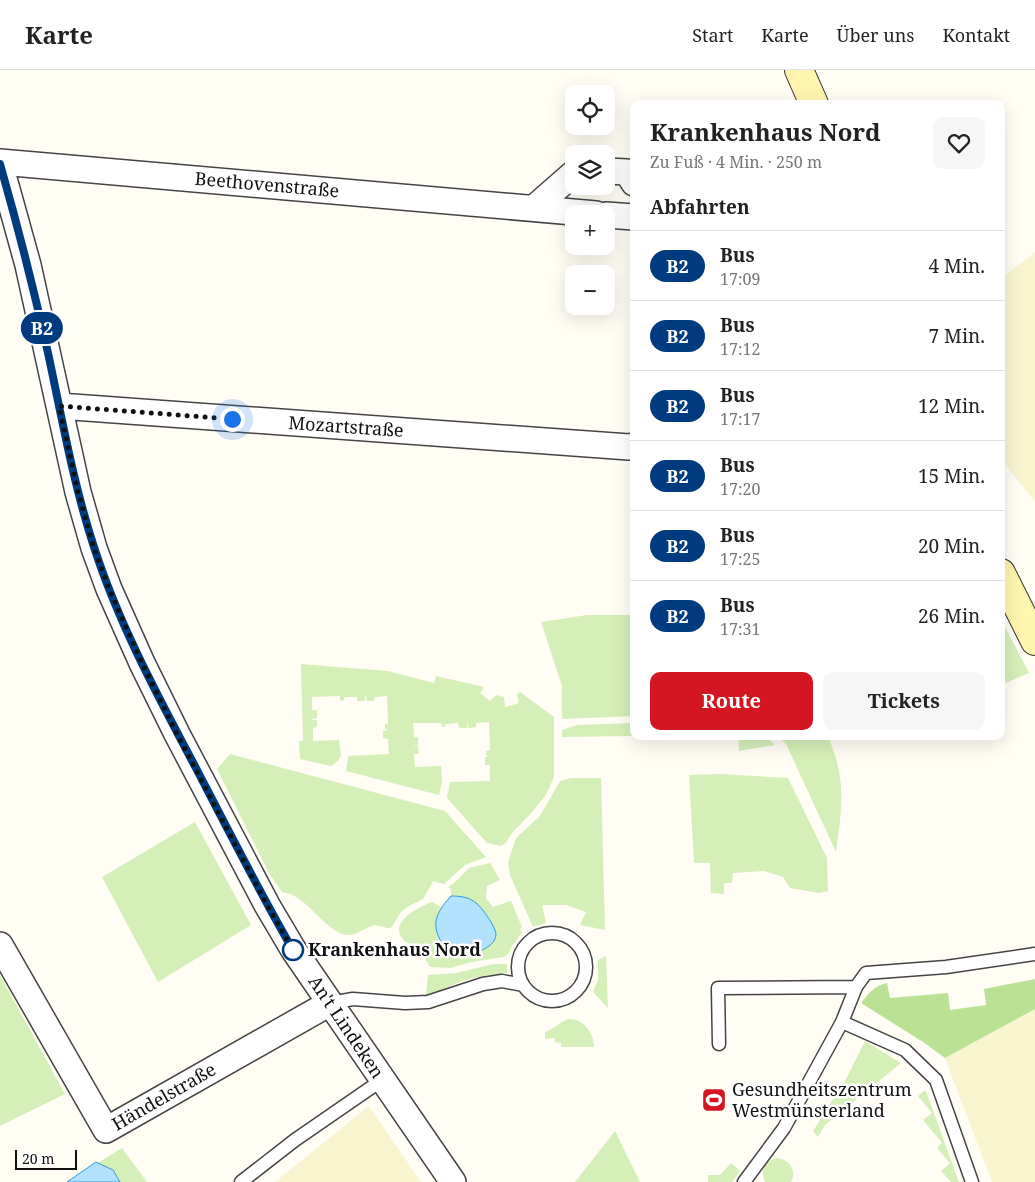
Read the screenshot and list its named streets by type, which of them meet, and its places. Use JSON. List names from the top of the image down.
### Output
{
  "streets": {
    "street": [
      "Beethovenstraße",
      "Mozartstraße",
      "An't Lindeken",
      "Händelstraße"
    ]
  },
  "crossings": [
    ["Beethovenstraße", "An't Lindeken"],
    ["Mozartstraße", "An't Lindeken"],
    ["An't Lindeken", "Händelstraße"]
  ],
  "places": {
    "other": ["Krankenhaus Nord"],
    "sports": ["Gesundheitszentrum Westmünsterland"]
  },
  "lines": ["bus line B2"],
  "scale_bar": "20 m",
  "page": {
    "header": "Karte",
    "nav": [
      "Start",
      "Karte",
      "Über uns",
      "Kontakt"
    ],
    "on_map": "B2",
    "map_buttons": ["+", "−"],
    "heading": [
      ["Krankenhaus Nord", "Zu Fuß · 4 Min. · 250 m"],
      "Abfahrten"
    ],
    "list": [
      {
        "mark": "B2",
        "name": "Bus",
        "note": "17:09",
        "value": "4 Min."
      },
      {
        "mark": "B2",
        "name": "Bus",
        "note": "17:12",
        "value": "7 Min."
      },
      {
        "mark": "B2",
        "name": "Bus",
        "note": "17:17",
        "value": "12 Min."
      },
      {
        "mark": "B2",
        "name": "Bus",
        "note": "17:20",
        "value": "15 Min."
      },
      {
        "mark": "B2",
        "name": "Bus",
        "note": "17:25",
        "value": "20 Min."
      },
      {
        "mark": "B2",
        "name": "Bus",
        "note": "17:31",
        "value": "26 Min."
      }
    ],
    "buttons": ["Route", "Tickets"],
    "scale": "20 m"
  }
}
